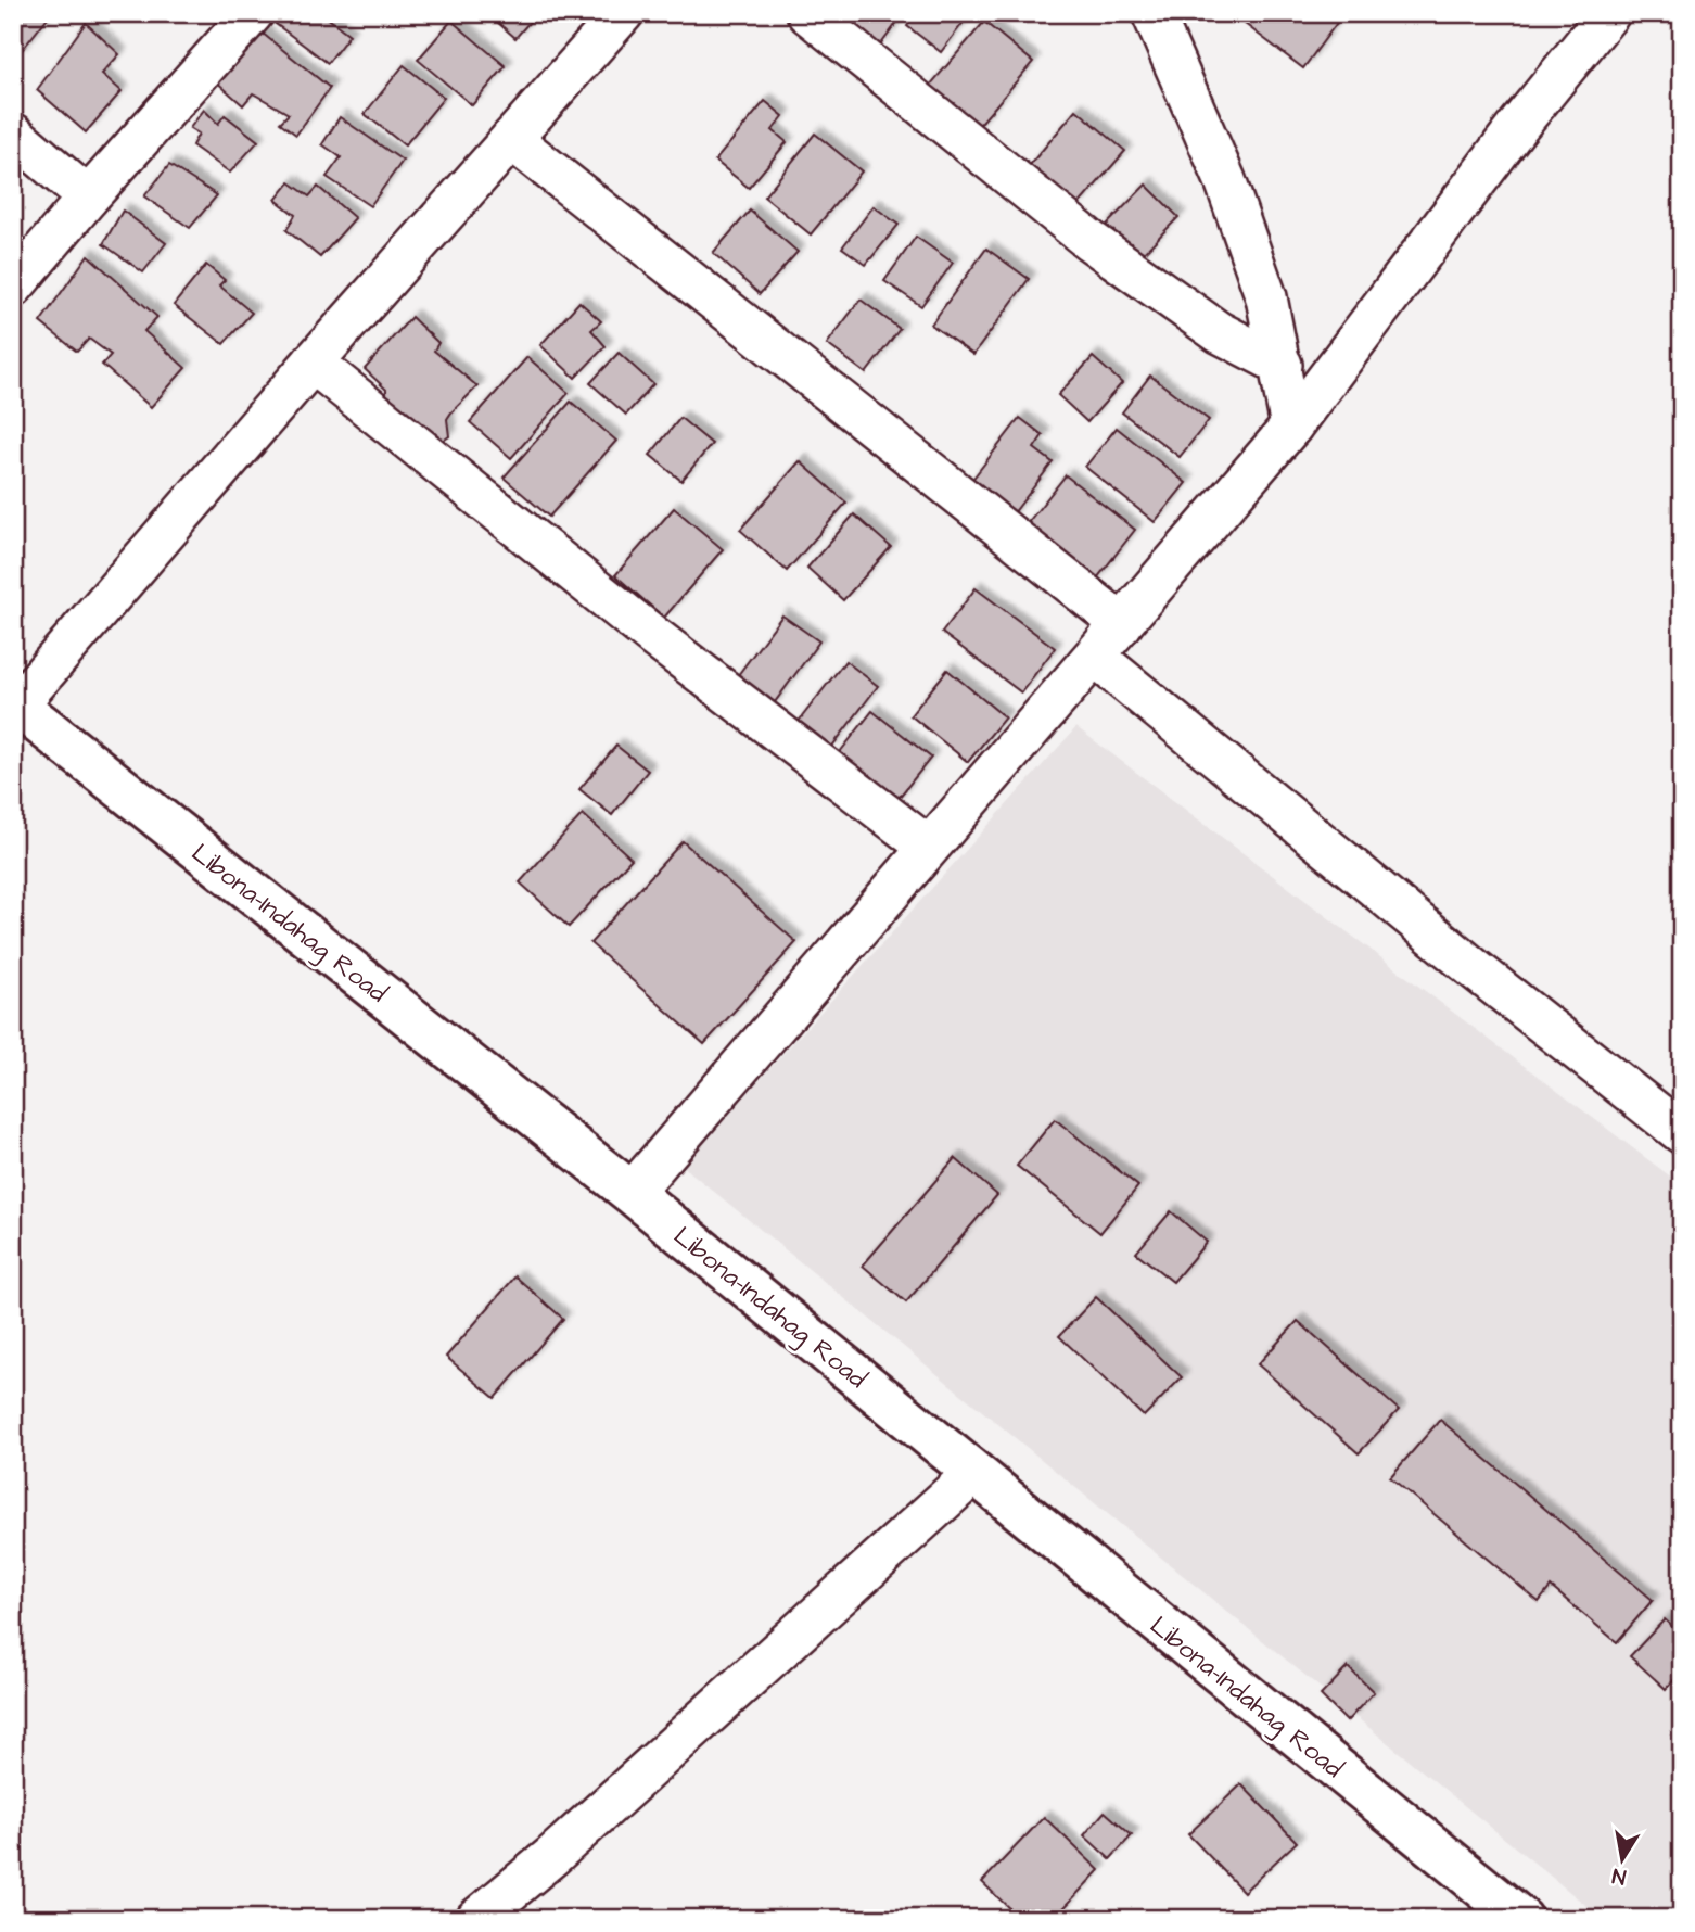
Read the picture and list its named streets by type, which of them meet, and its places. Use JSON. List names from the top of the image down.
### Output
{
  "streets": {
    "main road": ["Libona-Indahag Road"]
  },
  "north": "bottom"
}
